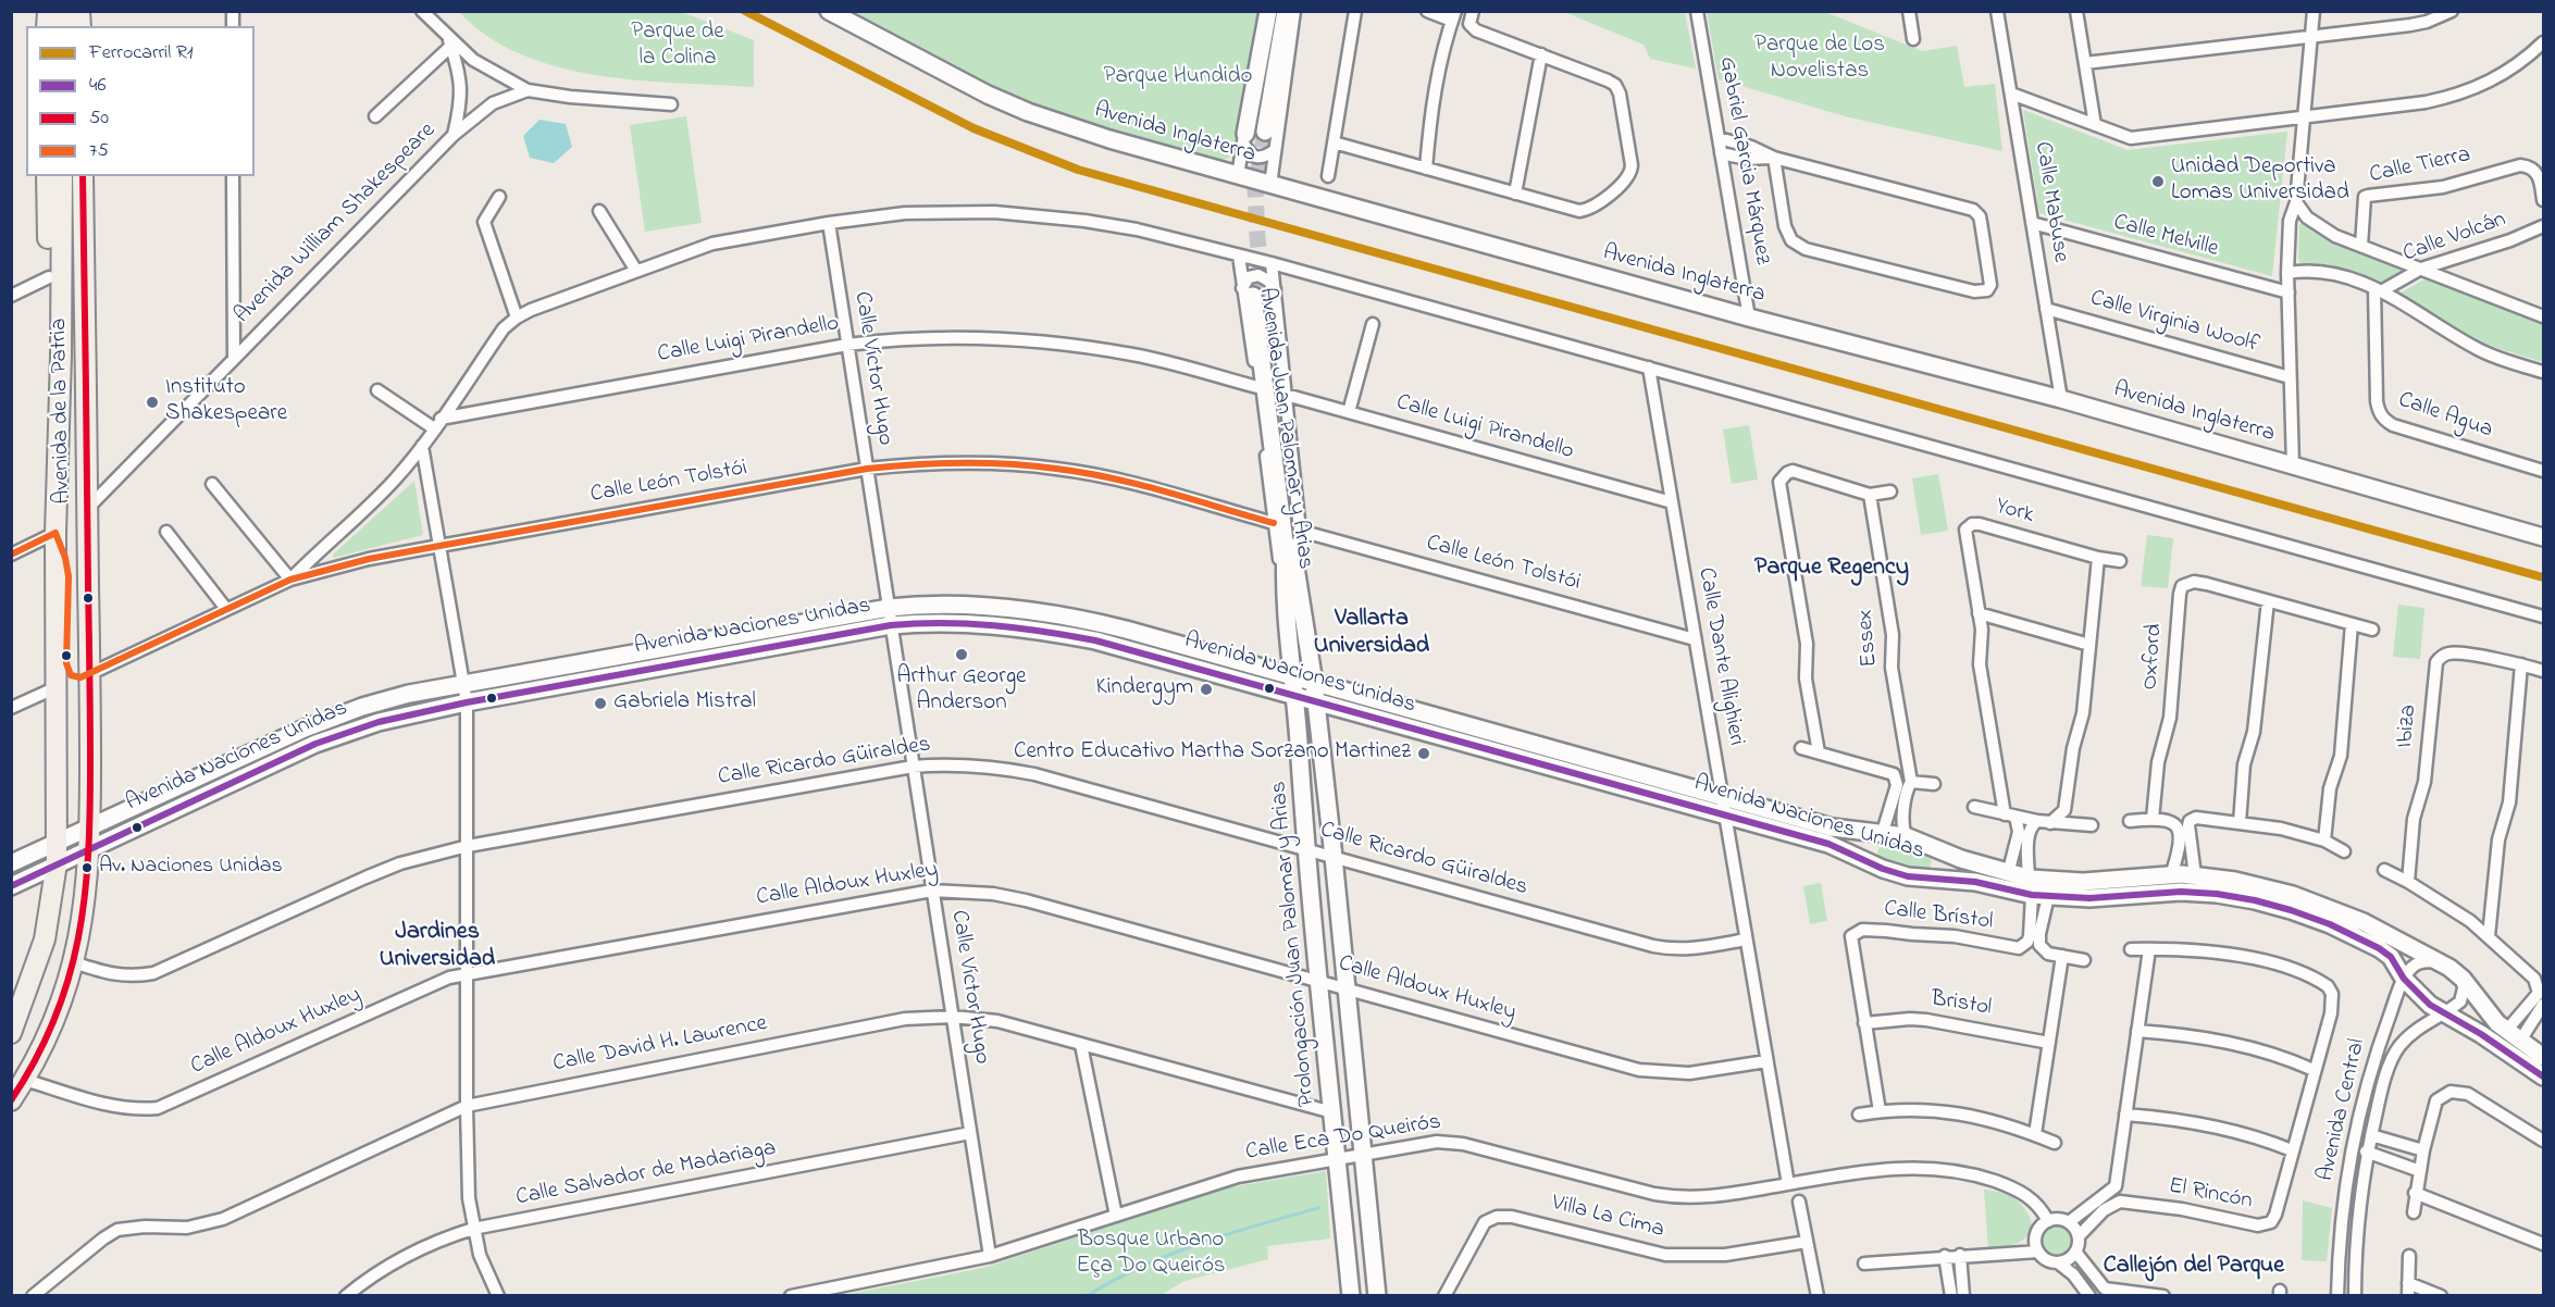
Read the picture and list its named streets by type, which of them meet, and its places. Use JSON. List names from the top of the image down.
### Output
{
  "streets": {
    "main road": ["Avenida de la Patria"],
    "street": [
      "Avenida Inglaterra",
      "Gabriel Garcia Márquez",
      "Calle Tierra",
      "Calle Mabuse",
      "Avenida William Shakespeare",
      "Calle Melville",
      "Calle Volcán",
      "Calle Virginia Woolf",
      "Calle Luigi Pirandello",
      "Calle Víctor Hugo",
      "Calle Agua",
      "Avenida Juan Palomar y Arias",
      "Calle León Tolstói",
      "York",
      "Avenida Naciones Unidas",
      "Essex",
      "Calle Dante Alighieri",
      "Oxford",
      "Ibiza",
      "Calle Ricardo Güiraldes",
      "Calle Aldoux Huxley",
      "Calle Brístol",
      "Prolongación Juan Palomar y Arias",
      "Bristol",
      "Calle David H. Lawrence",
      "Avenida Central",
      "Calle Eca Do Queirós",
      "Calle Salvador de Madariaga",
      "El Rincón",
      "Villa La Cima"
    ]
  },
  "crossings": [
    ["Avenida Inglaterra", "Gabriel Garcia Márquez"],
    ["Avenida Inglaterra", "Calle Mabuse"],
    ["Calle Mabuse", "Calle Melville"],
    ["Calle Mabuse", "Calle Virginia Woolf"],
    ["Avenida William Shakespeare", "Avenida de la Patria"],
    ["Calle Volcán", "Calle Agua"],
    ["Calle Luigi Pirandello", "Calle Víctor Hugo"],
    ["Calle Luigi Pirandello", "Avenida Juan Palomar y Arias"],
    ["Calle Luigi Pirandello", "Calle Dante Alighieri"],
    ["Calle Víctor Hugo", "Calle León Tolstói"],
    ["Calle Víctor Hugo", "Avenida Naciones Unidas"],
    ["Calle Víctor Hugo", "Calle Ricardo Güiraldes"],
    ["Calle Víctor Hugo", "Calle Aldoux Huxley"],
    ["Calle Víctor Hugo", "Calle David H. Lawrence"],
    ["Calle Víctor Hugo", "Calle Eca Do Queirós"],
    ["Calle Víctor Hugo", "Calle Salvador de Madariaga"],
    ["Avenida de la Patria", "Calle León Tolstói"],
    ["Avenida de la Patria", "Avenida Naciones Unidas"],
    ["Avenida de la Patria", "Calle Ricardo Güiraldes"],
    ["Avenida de la Patria", "Calle Aldoux Huxley"],
    ["Avenida Juan Palomar y Arias", "Calle León Tolstói"],
    ["Avenida Juan Palomar y Arias", "Prolongación Juan Palomar y Arias"],
    ["Calle León Tolstói", "Calle Dante Alighieri"],
    ["York", "Avenida Naciones Unidas"],
    ["Avenida Naciones Unidas", "Essex"],
    ["Avenida Naciones Unidas", "Calle Dante Alighieri"],
    ["Avenida Naciones Unidas", "Calle Brístol"],
    ["Avenida Naciones Unidas", "Prolongación Juan Palomar y Arias"],
    ["Avenida Naciones Unidas", "Avenida Central"],
    ["Calle Dante Alighieri", "Calle Ricardo Güiraldes"],
    ["Calle Dante Alighieri", "Calle Aldoux Huxley"],
    ["Calle Dante Alighieri", "Calle Eca Do Queirós"],
    ["Calle Ricardo Güiraldes", "Prolongación Juan Palomar y Arias"],
    ["Calle Aldoux Huxley", "Prolongación Juan Palomar y Arias"],
    ["Calle Brístol", "Bristol"],
    ["Prolongación Juan Palomar y Arias", "Calle David H. Lawrence"],
    ["Prolongación Juan Palomar y Arias", "Calle Eca Do Queirós"],
    ["Calle Eca Do Queirós", "El Rincón"]
  ],
  "districts": [
    "Parque Regency",
    "Vallarta Universidad",
    "Jardines Universidad",
    "Callejón del Parque"
  ],
  "parks": [
    "Parque de la Colina",
    "Parque de Los Novelistas",
    "Parque Hundido",
    "Bosque Urbano Eça Do Queirós"
  ],
  "places": [
    "Unidad Deportiva Lomas Universidad",
    "Instituto Shakespeare",
    "Arthur George Anderson",
    "Kindergym",
    "Gabriela Mistral",
    "Centro Educativo Martha Sorzano Martinez",
    "Av. Naciones Unidas"
  ],
  "lines": [
    "rail line R1",
    "transit line 50",
    "transit line 75",
    "transit line 46"
  ],
  "legend": [
    "Ferrocarril R1",
    "46",
    "50",
    "75"
  ]
}
